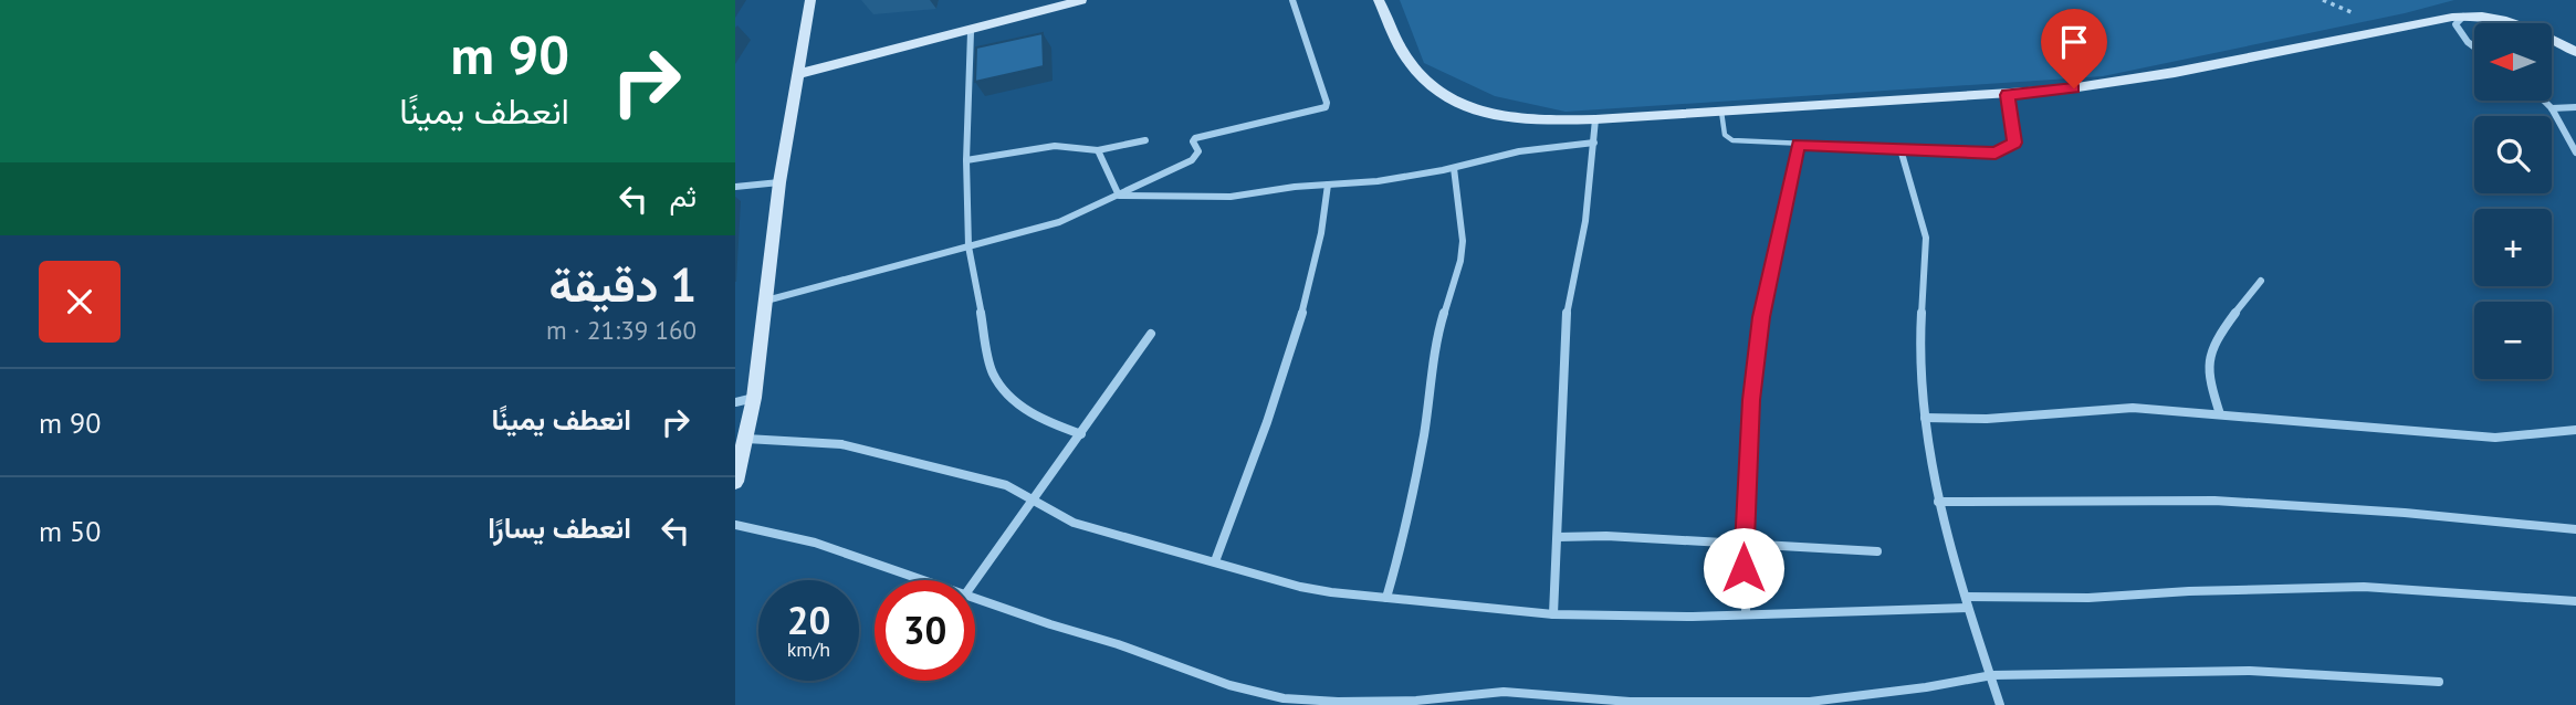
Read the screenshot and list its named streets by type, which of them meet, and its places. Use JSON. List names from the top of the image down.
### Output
{
  "north": "left",
  "page": {
    "turn": ["90 m", "انعطف يمينًا"],
    "map_buttons": ["+", "−"],
    "then": "ثم",
    "heading": ["1 دقيقة", "160 m · 21:39"],
    "list": [
      {
        "name": "انعطف يمينًا",
        "value": "90 m"
      },
      {
        "name": "انعطف يسارًا",
        "value": "50 m"
      }
    ],
    "speed": "20 km/h",
    "limit": "30"
  }
}
